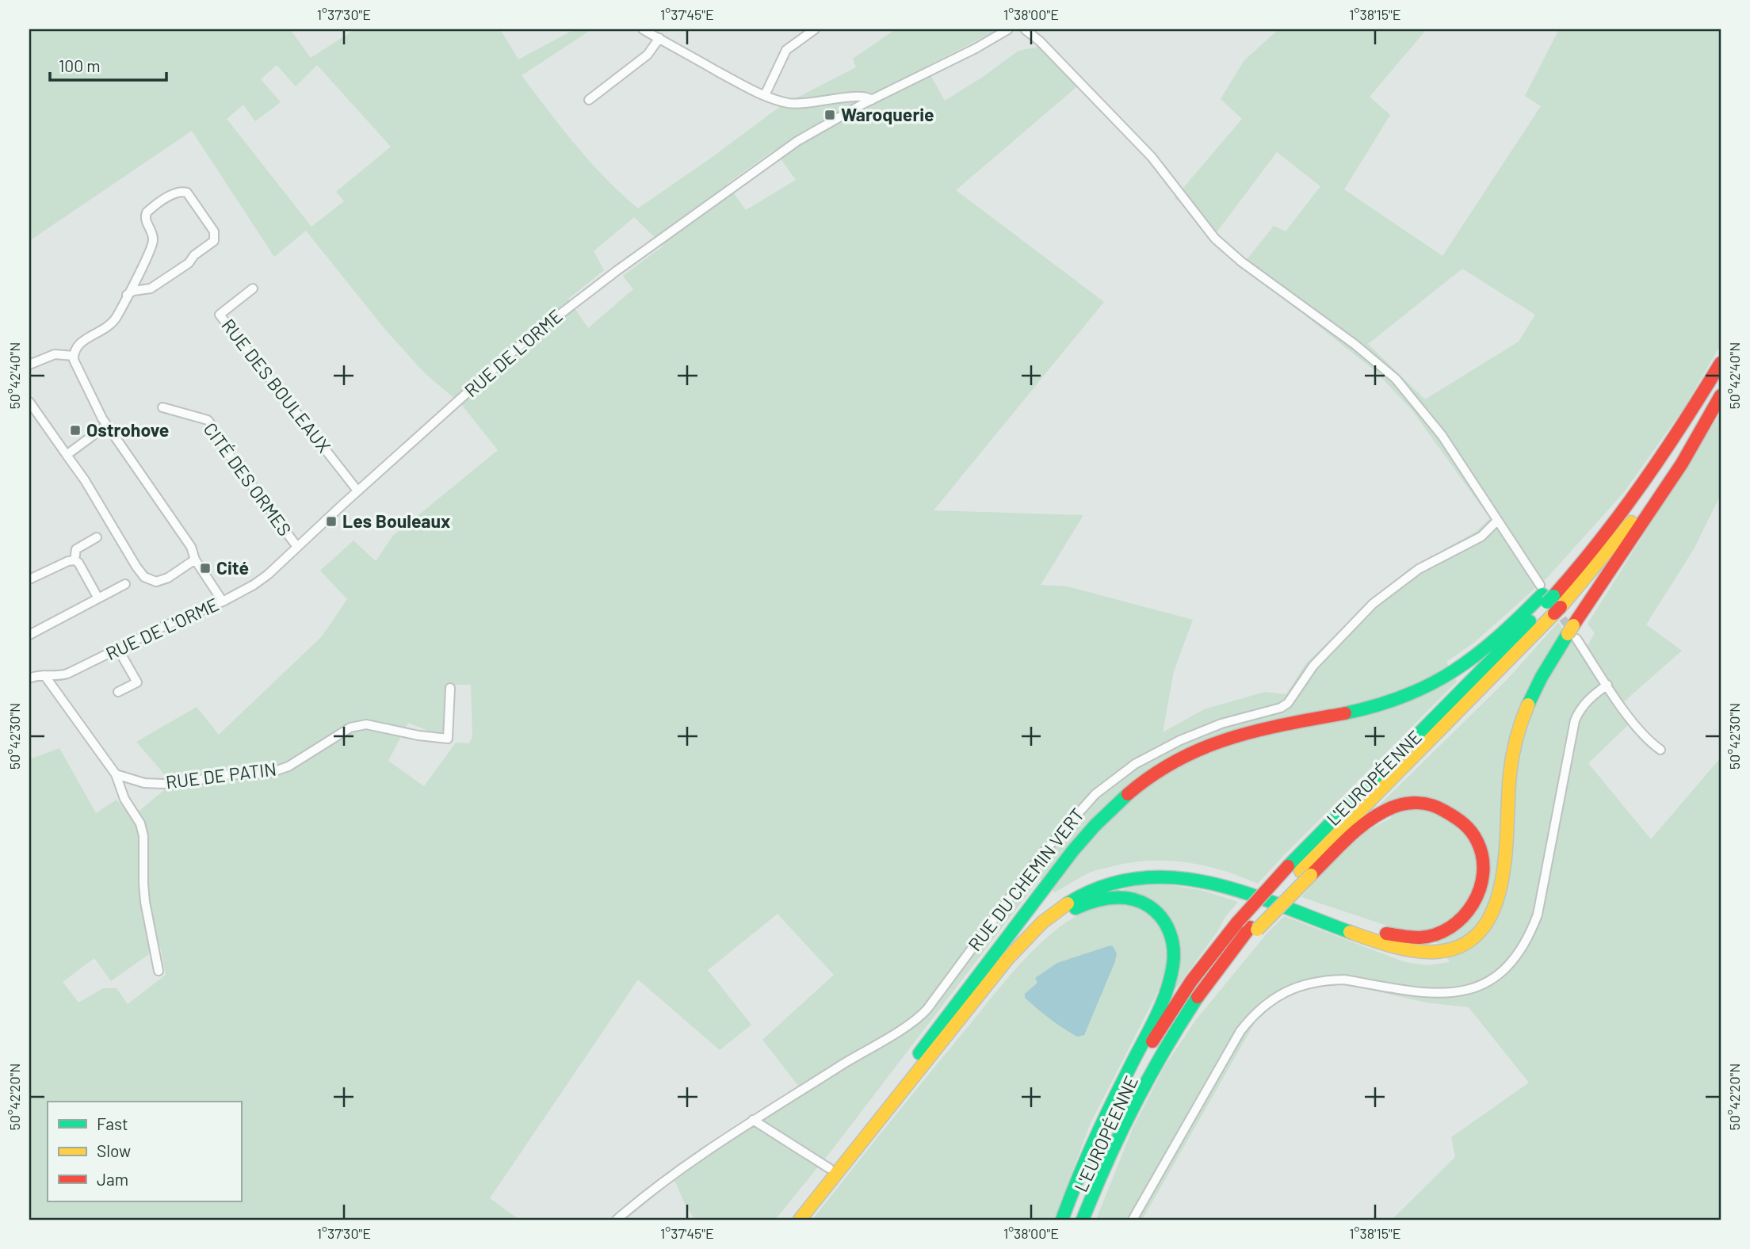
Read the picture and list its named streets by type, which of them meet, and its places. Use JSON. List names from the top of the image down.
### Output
{
  "streets": {
    "highway": ["L'EUROPÉENNE"],
    "street": [
      "RUE DE L'ORME",
      "RUE DES BOULEAUX",
      "CITÉ DES ORMES",
      "RUE DE PATIN",
      "RUE DU CHEMIN VERT"
    ]
  },
  "crossings": [
    ["RUE DE L'ORME", "RUE DES BOULEAUX"],
    ["RUE DE L'ORME", "CITÉ DES ORMES"]
  ],
  "places": {
    "transit": [
      "Waroquerie",
      "Ostrohove",
      "Les Bouleaux",
      "Cité"
    ]
  },
  "legend": ["Fast", "Slow", "Jam"],
  "scale_bar": "100 m",
  "coordinates": [
    "1°37'30\"E",
    "1°37'45\"E",
    "1°38'00\"E",
    "1°38'15\"E",
    "50°42'40\"N",
    "50°42'30\"N",
    "50°42'20\"N"
  ]
}
